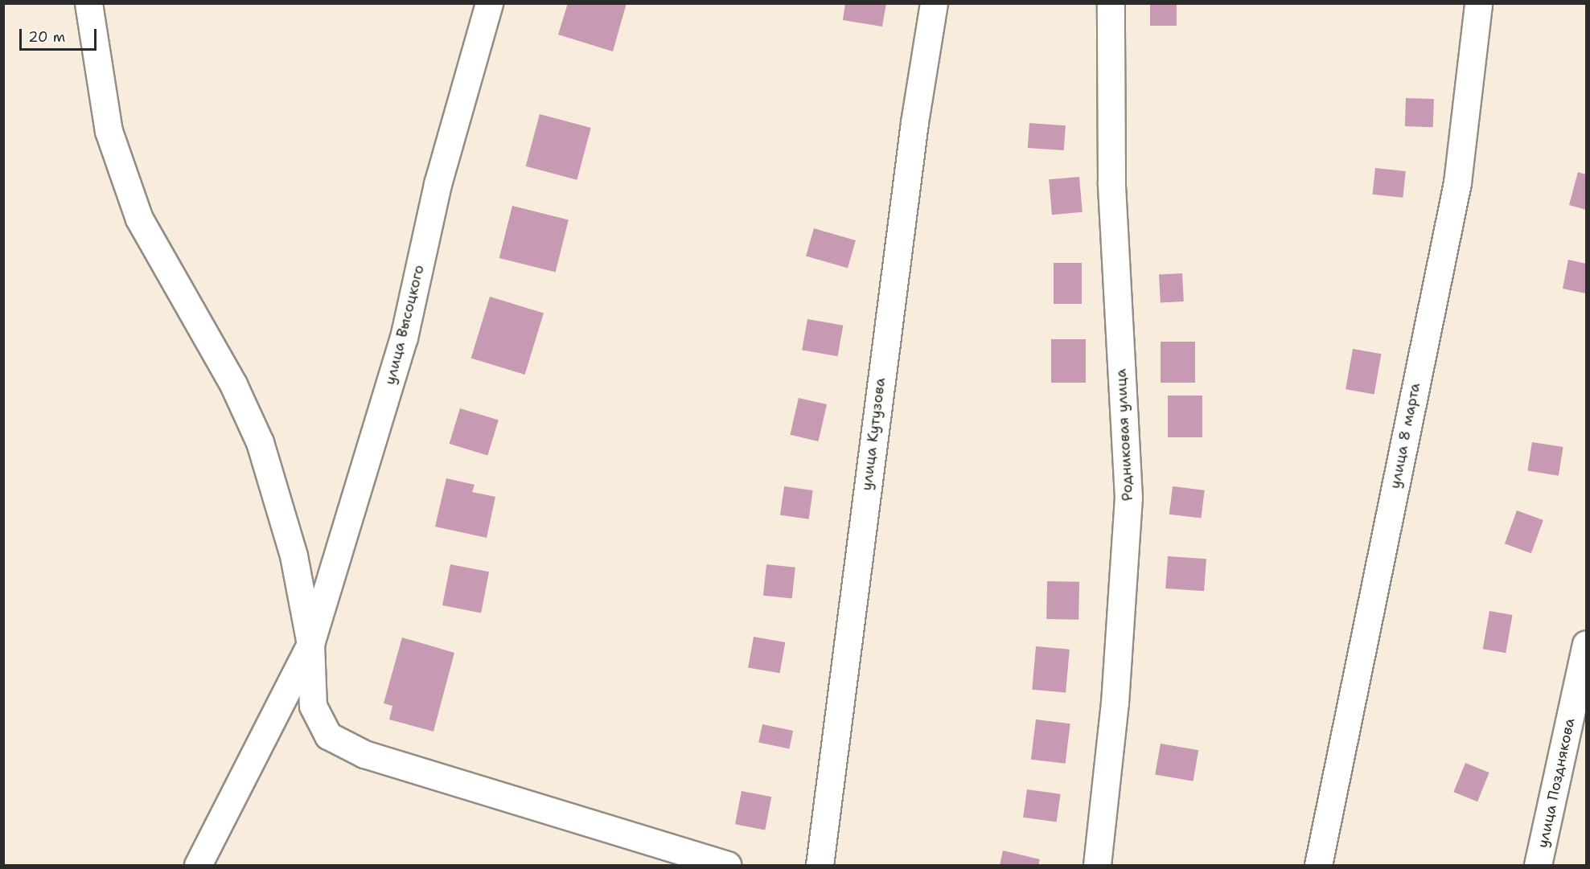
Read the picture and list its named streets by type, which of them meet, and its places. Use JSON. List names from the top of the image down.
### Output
{
  "streets": {
    "street": [
      "улица Высоцкого",
      "улица Кутузова",
      "Родниковая улица",
      "улица 8 марта",
      "улица Позднякова"
    ]
  },
  "scale_bar": "20 m"
}
